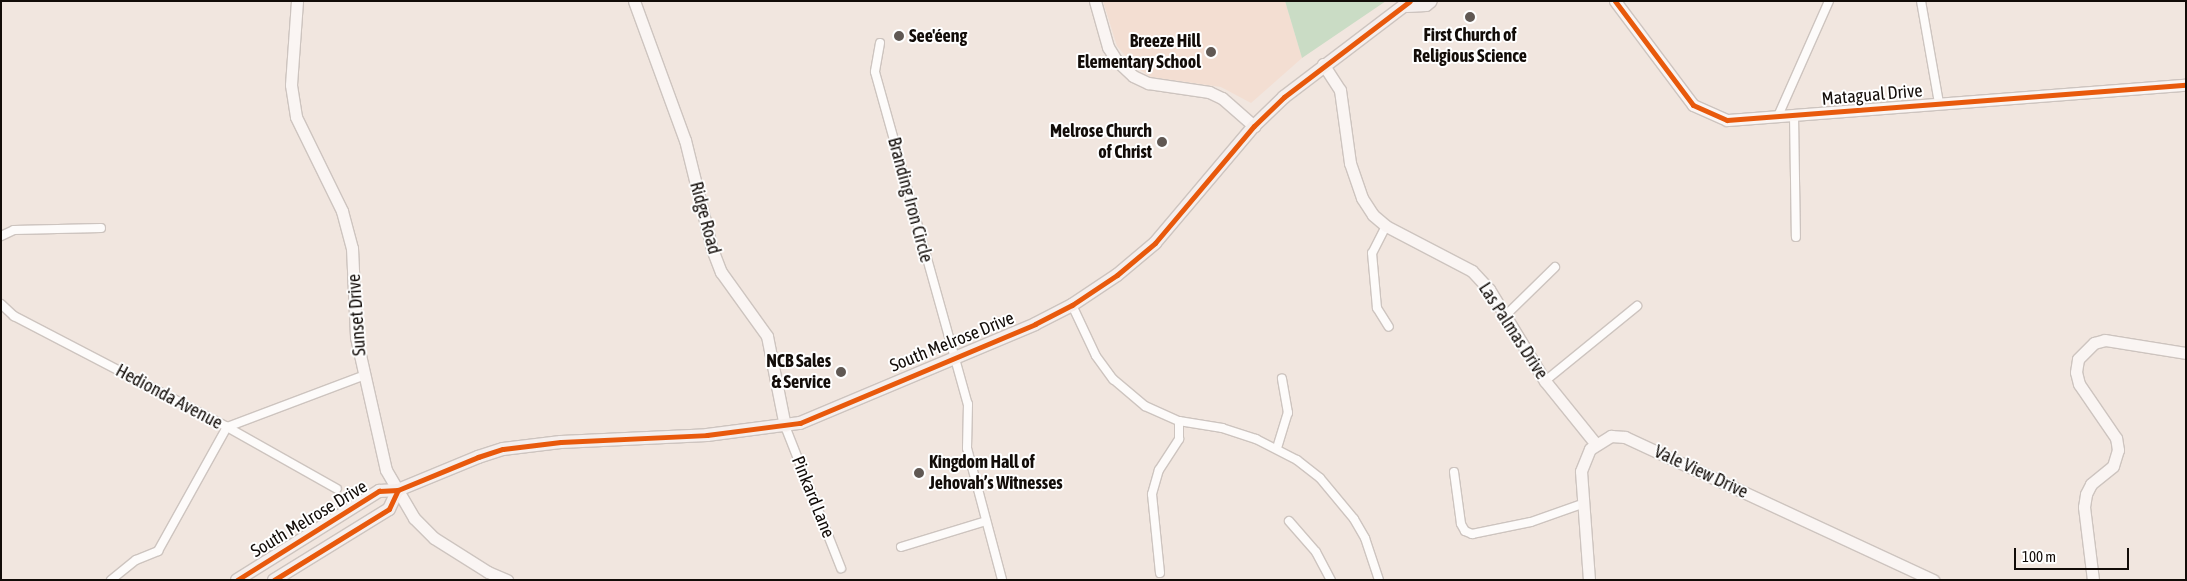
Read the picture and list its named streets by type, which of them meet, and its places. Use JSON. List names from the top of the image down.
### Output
{
  "streets": {
    "main road": ["South Melrose Drive"],
    "street": [
      "Matagual Drive",
      "Branding Iron Circle",
      "Ridge Road",
      "Sunset Drive",
      "Las Palmas Drive",
      "Hedionda Avenue",
      "Vale View Drive",
      "Pinkard Lane"
    ]
  },
  "crossings": [
    ["Branding Iron Circle", "South Melrose Drive"],
    ["Ridge Road", "South Melrose Drive"],
    ["Ridge Road", "Pinkard Lane"],
    ["Sunset Drive", "South Melrose Drive"],
    ["Las Palmas Drive", "South Melrose Drive"],
    ["Las Palmas Drive", "Vale View Drive"],
    ["South Melrose Drive", "Pinkard Lane"]
  ],
  "places": [
    "First Church of Religious Science",
    "See'éeng",
    "Breeze Hill Elementary School",
    "Melrose Church of Christ",
    "NCB Sales & Service",
    "Kingdom Hall of Jehovah’s Witnesses"
  ],
  "scale_bar": "100 m"
}
